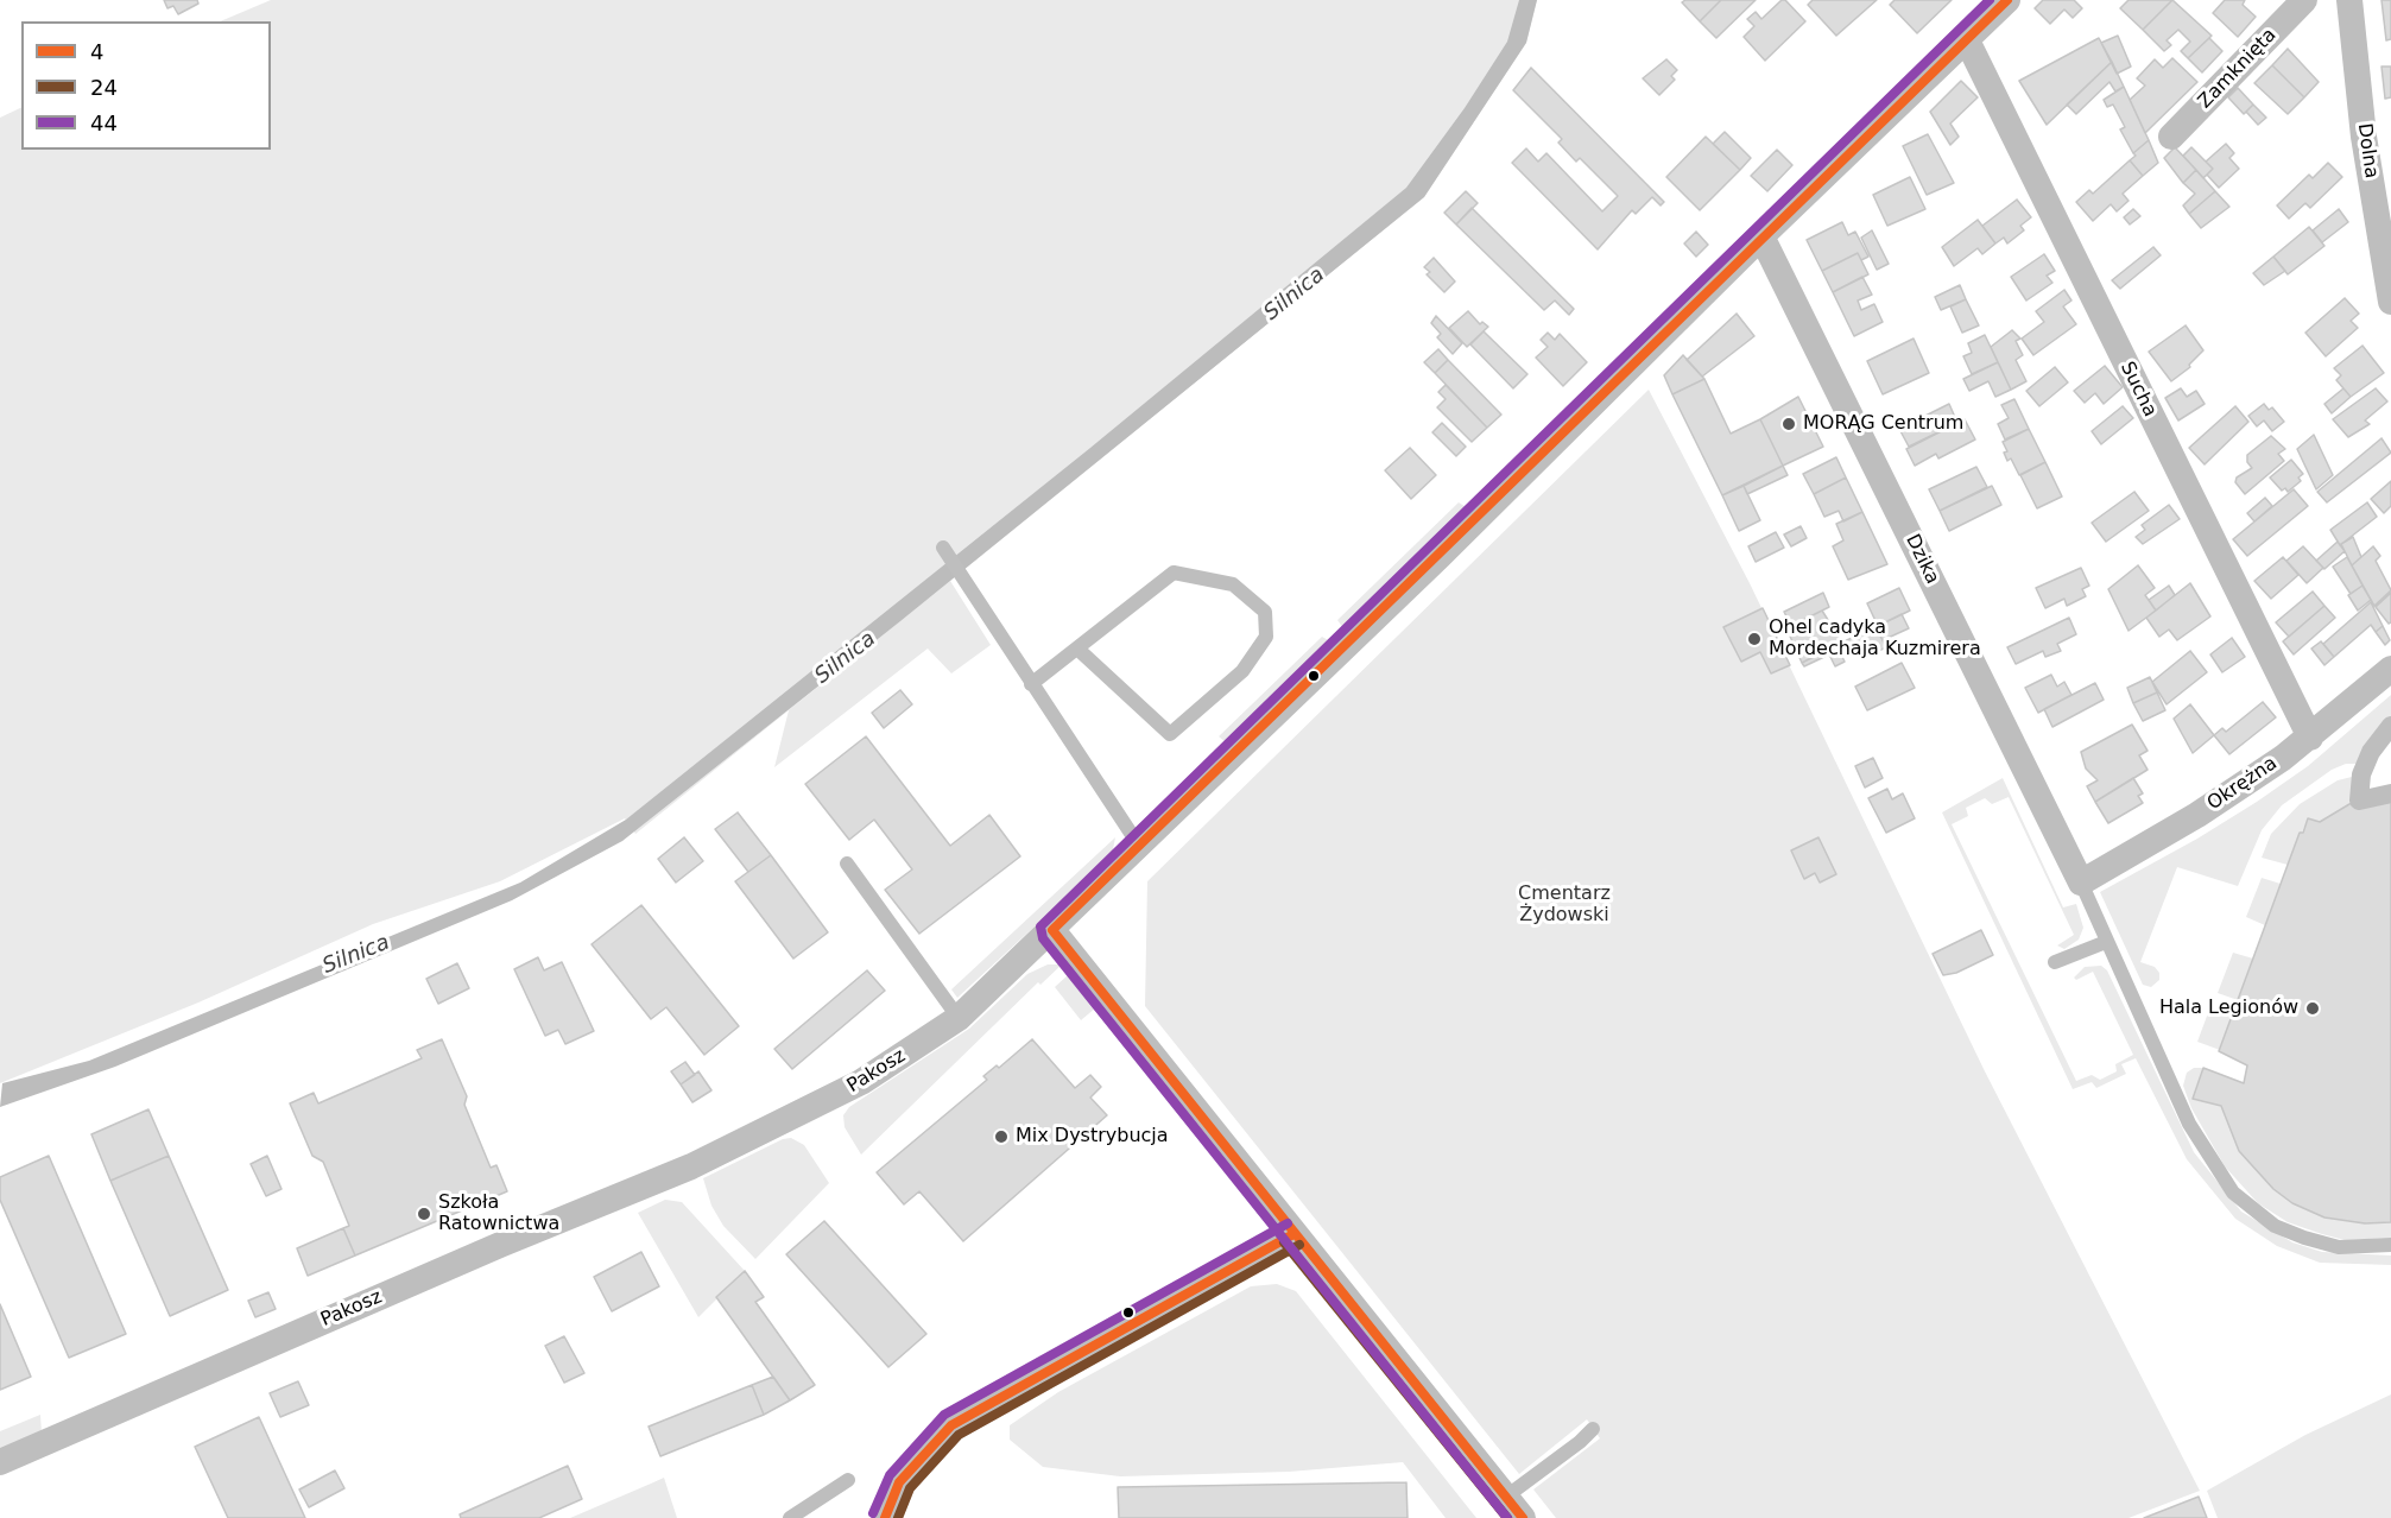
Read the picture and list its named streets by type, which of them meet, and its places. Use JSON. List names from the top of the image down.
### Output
{
  "streets": {
    "street": [
      "Zamknięta",
      "Dolna",
      "Sucha",
      "Dzika",
      "Okrężna",
      "Pakosz"
    ]
  },
  "crossings": [
    ["Sucha", "Okrężna"],
    ["Sucha", "Pakosz"],
    ["Dzika", "Okrężna"],
    ["Dzika", "Pakosz"]
  ],
  "water": ["Silnica"],
  "parks": ["Cmentarz Żydowski"],
  "places": [
    "MORĄG Centrum",
    "Ohel cadyka Mordechaja Kuzmirera",
    "Hala Legionów",
    "Mix Dystrybucja",
    "Szkoła Ratownictwa"
  ],
  "lines": ["transit line 4", "transit line 44", "transit line 24"],
  "legend": ["4", "24", "44"]
}
